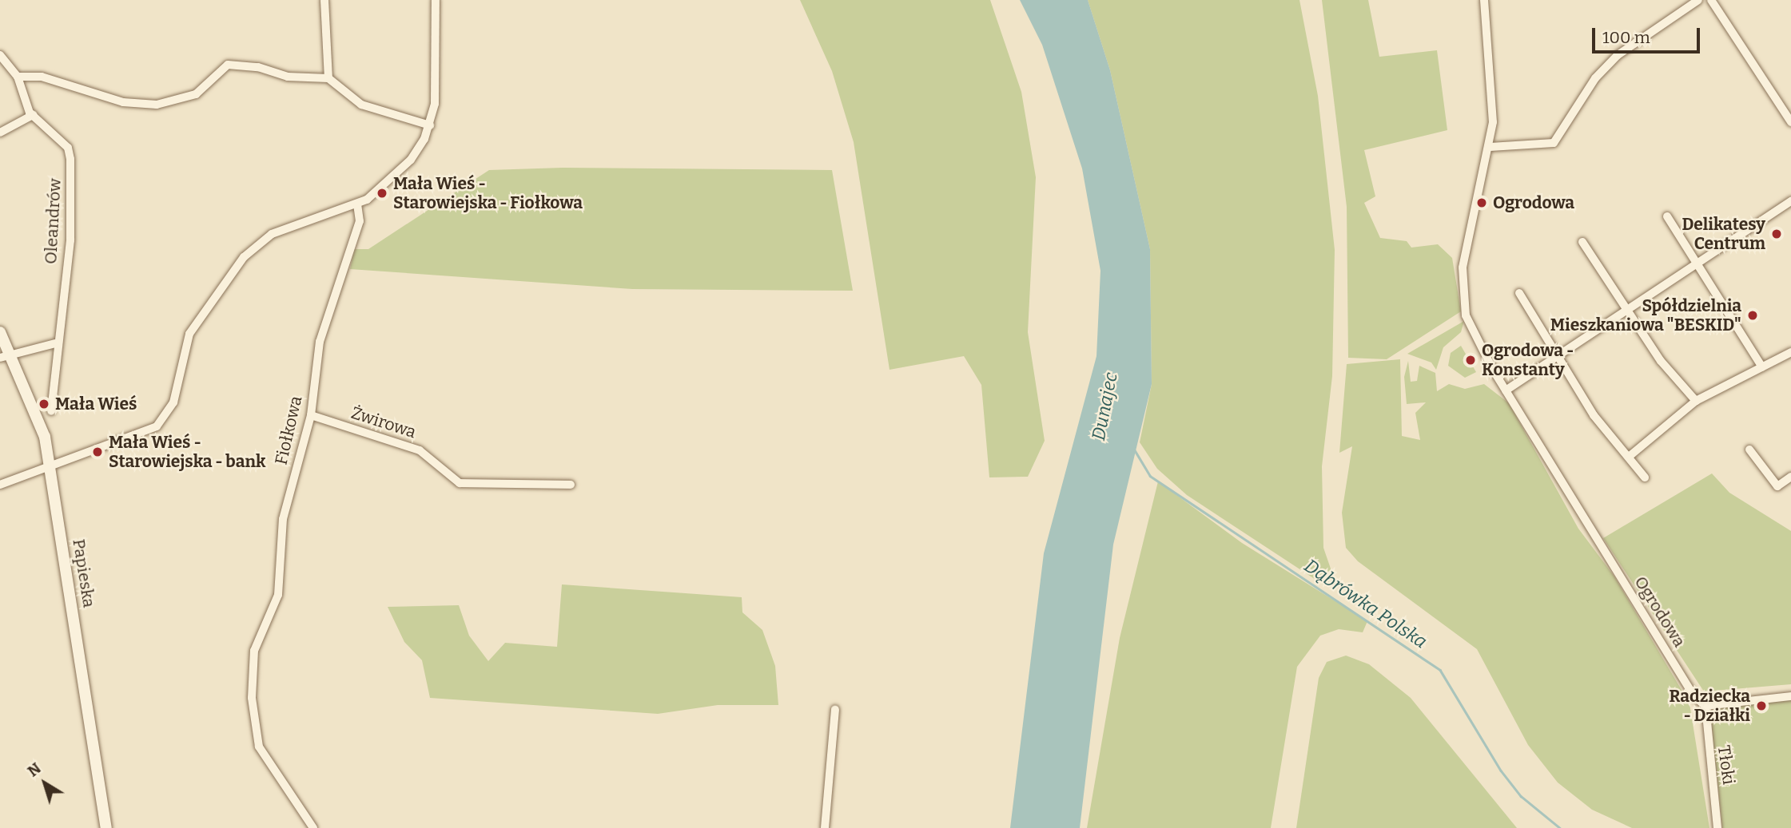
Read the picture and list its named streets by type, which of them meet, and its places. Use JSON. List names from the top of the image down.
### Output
{
  "streets": {
    "street": [
      "Oleandrów",
      "Żwirowa",
      "Fiołkowa",
      "Papieska",
      "Ogrodowa",
      "Tłoki"
    ]
  },
  "crossings": [
    ["Żwirowa", "Fiołkowa"],
    ["Ogrodowa", "Tłoki"]
  ],
  "water": ["Dunajec", "Dąbrówka Polska"],
  "places": [
    "Mała Wieś - Starowiejska - Fiołkowa",
    "Ogrodowa",
    "Delikatesy Centrum",
    "Spółdzielnia Mieszkaniowa \"BESKID\"",
    "Ogrodowa - Konstanty",
    "Mała Wieś",
    "Mała Wieś - Starowiejska - bank",
    "Radziecka - Działki"
  ],
  "scale_bar": "100 m",
  "north": "top left"
}
